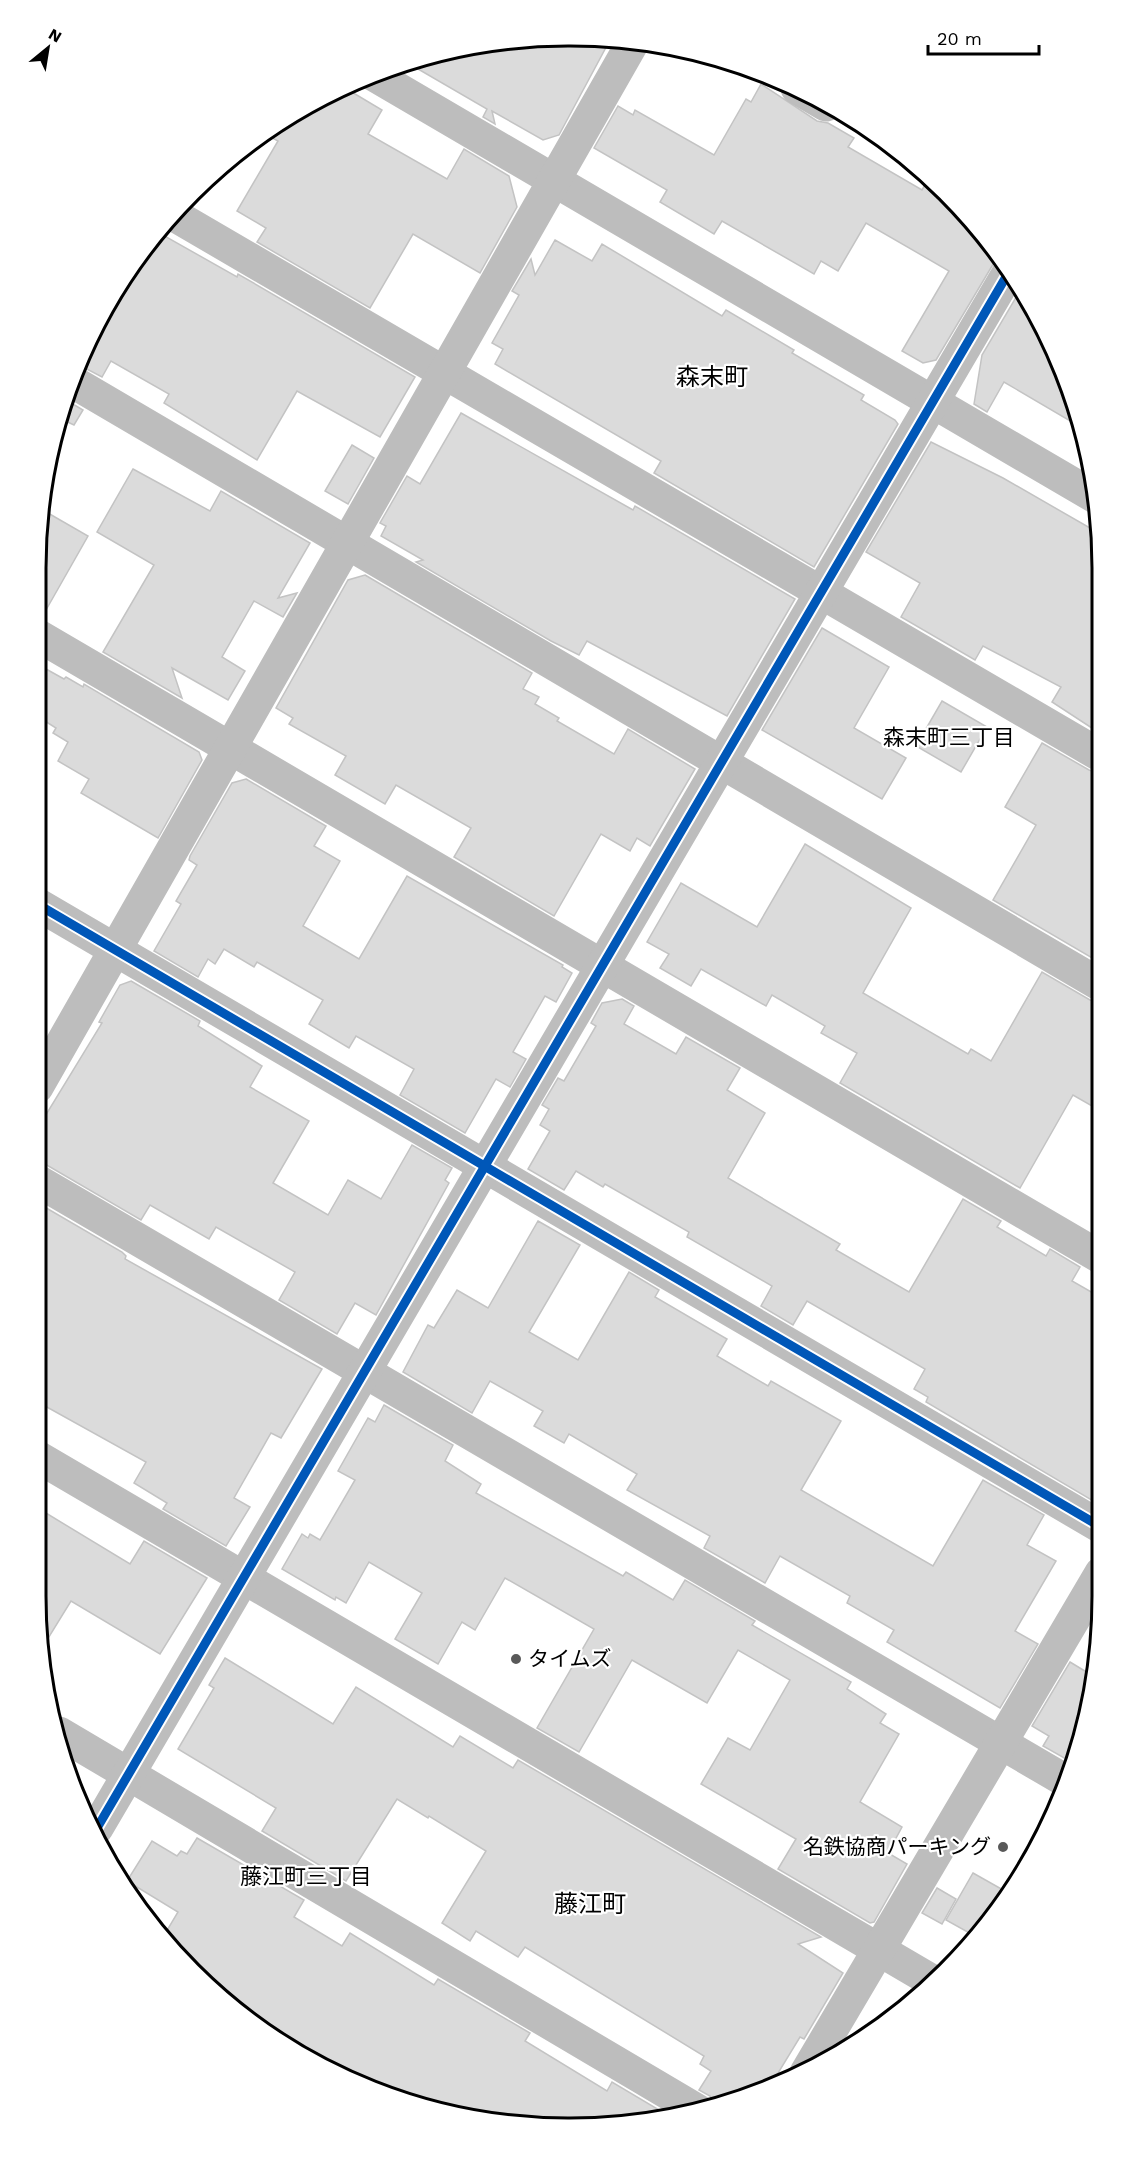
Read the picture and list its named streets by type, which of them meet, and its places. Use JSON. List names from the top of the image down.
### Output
{
  "districts": [
    "森末町",
    "森末町三丁目",
    "藤江町三丁目",
    "藤江町"
  ],
  "places": ["タイムズ", "名鉄協商パーキング"],
  "scale_bar": "20 m",
  "north": "top right"
}
